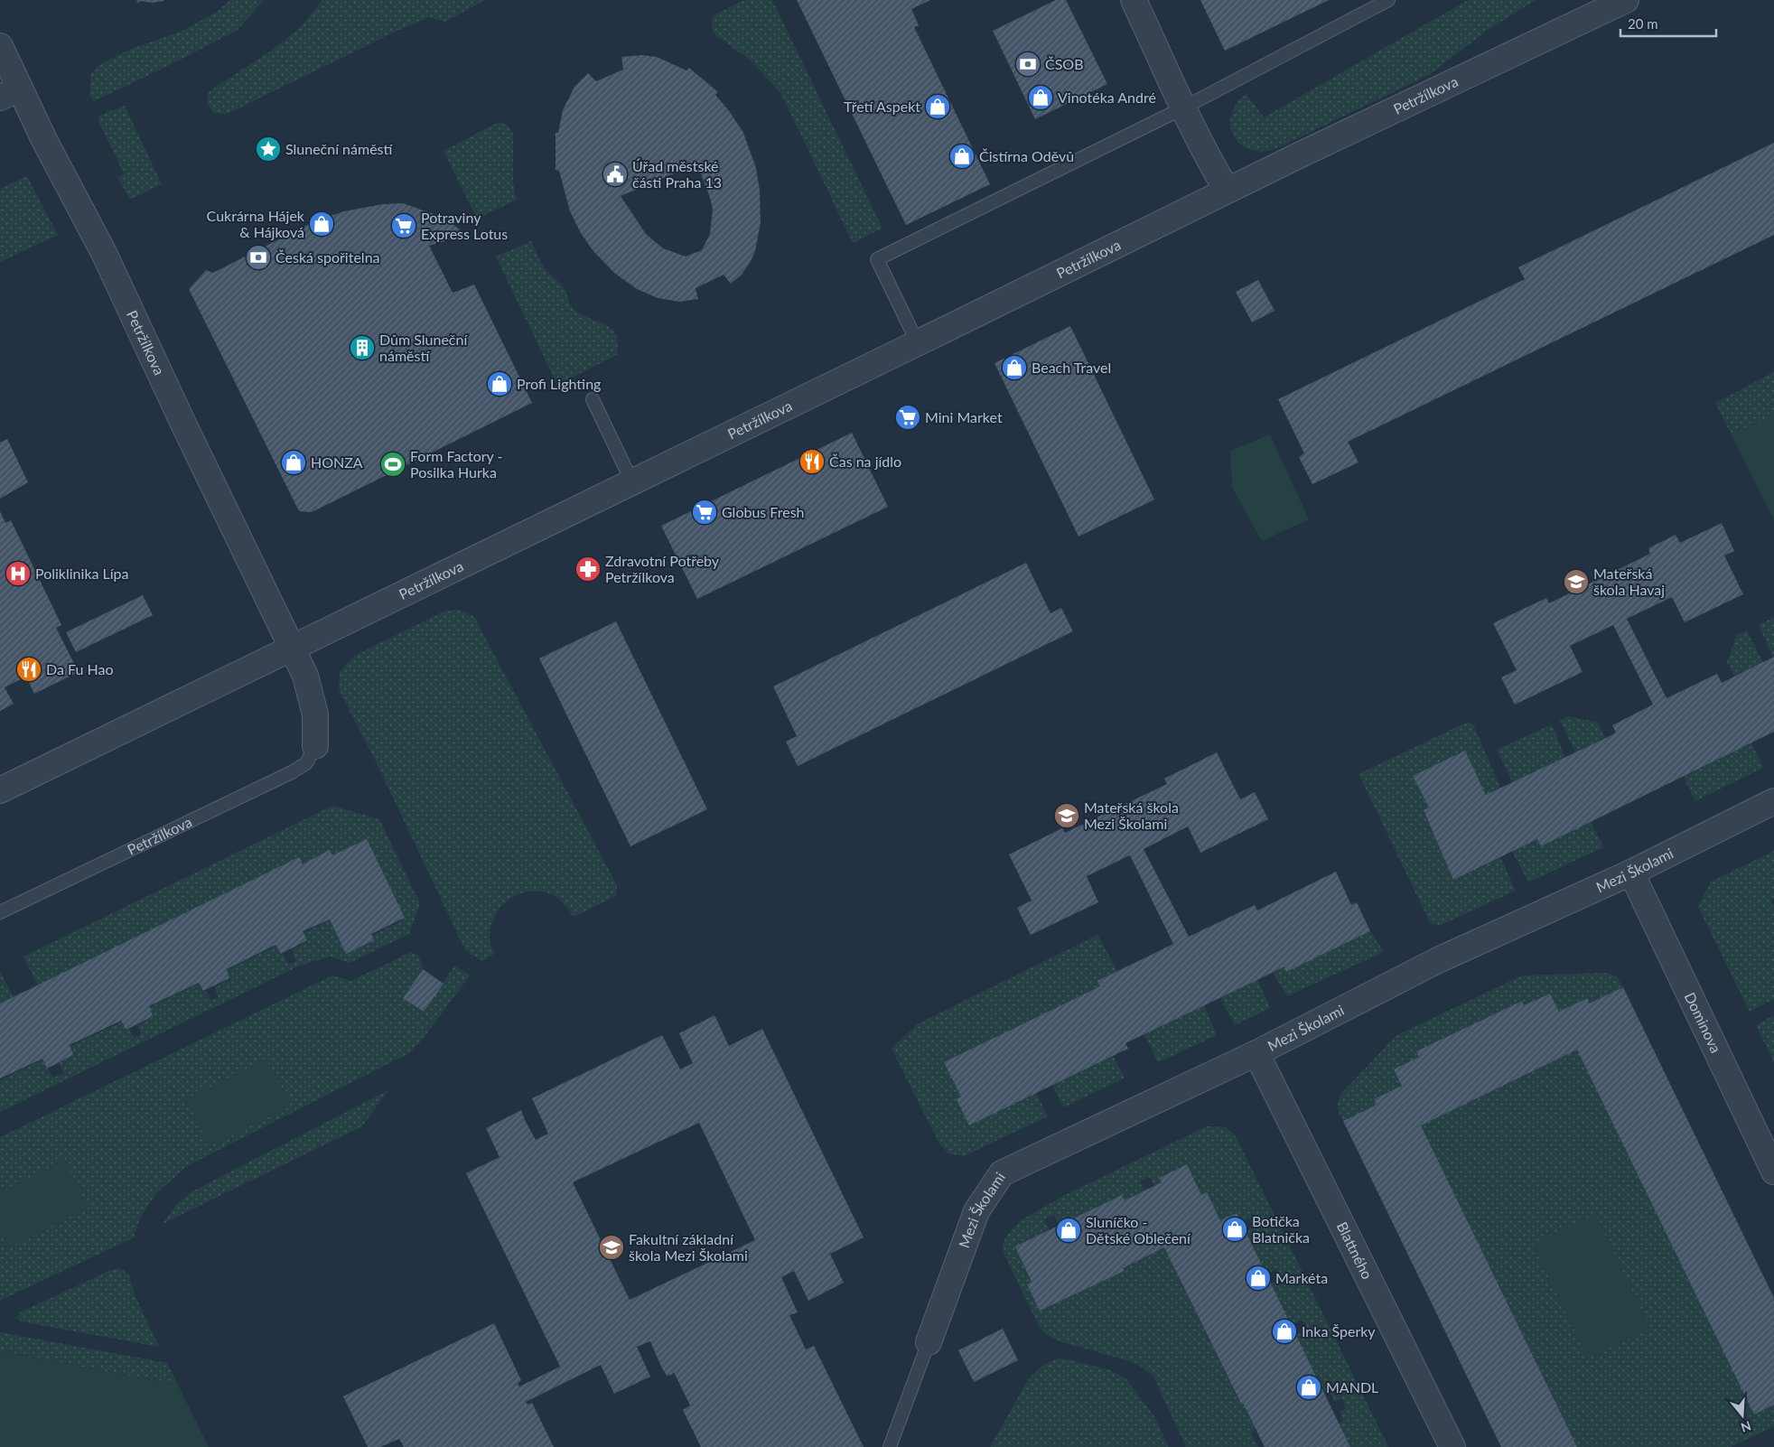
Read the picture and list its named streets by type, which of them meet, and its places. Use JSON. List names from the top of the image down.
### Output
{
  "streets": {
    "street": [
      "Petržílkova",
      "Mezi Školami",
      "Dominova",
      "Blattného"
    ]
  },
  "crossings": [
    ["Mezi Školami", "Dominova"],
    ["Mezi Školami", "Blattného"]
  ],
  "places": {
    "bank": ["ČSOB", "Česká spořitelna"],
    "shop": [
      "Vinotéka André",
      "Třetí Aspekt",
      "Čistírna Oděvů",
      "Cukrárna Hájek & Hájková",
      "Beach Travel",
      "Profi Lighting",
      "HONZA",
      "Botička Blatnička",
      "Sluníčko - Dětské Oblečení",
      "Markéta",
      "Inka Šperky",
      "MANDL"
    ],
    "place": ["Sluneční náměstí"],
    "public building": ["Úřad městské části Praha 13"],
    "supermarket": ["Potraviny Express Lotus", "Mini Market", "Globus Fresh"],
    "building": ["Dům Sluneční náměstí"],
    "restaurant": ["Čas na jídlo", "Da Fu Hao"],
    "sports": ["Form Factory - Posilka Hurka"],
    "pharmacy": ["Zdravotní Potřeby Petržílkova"],
    "hospital": ["Poliklinika Lípa"],
    "school or university": ["Mateřská škola Havaj", "Mateřská škola Mezi Školami", "Fakultní základní škola Mezi Školami"]
  },
  "scale_bar": "20 m",
  "north": "bottom"
}
